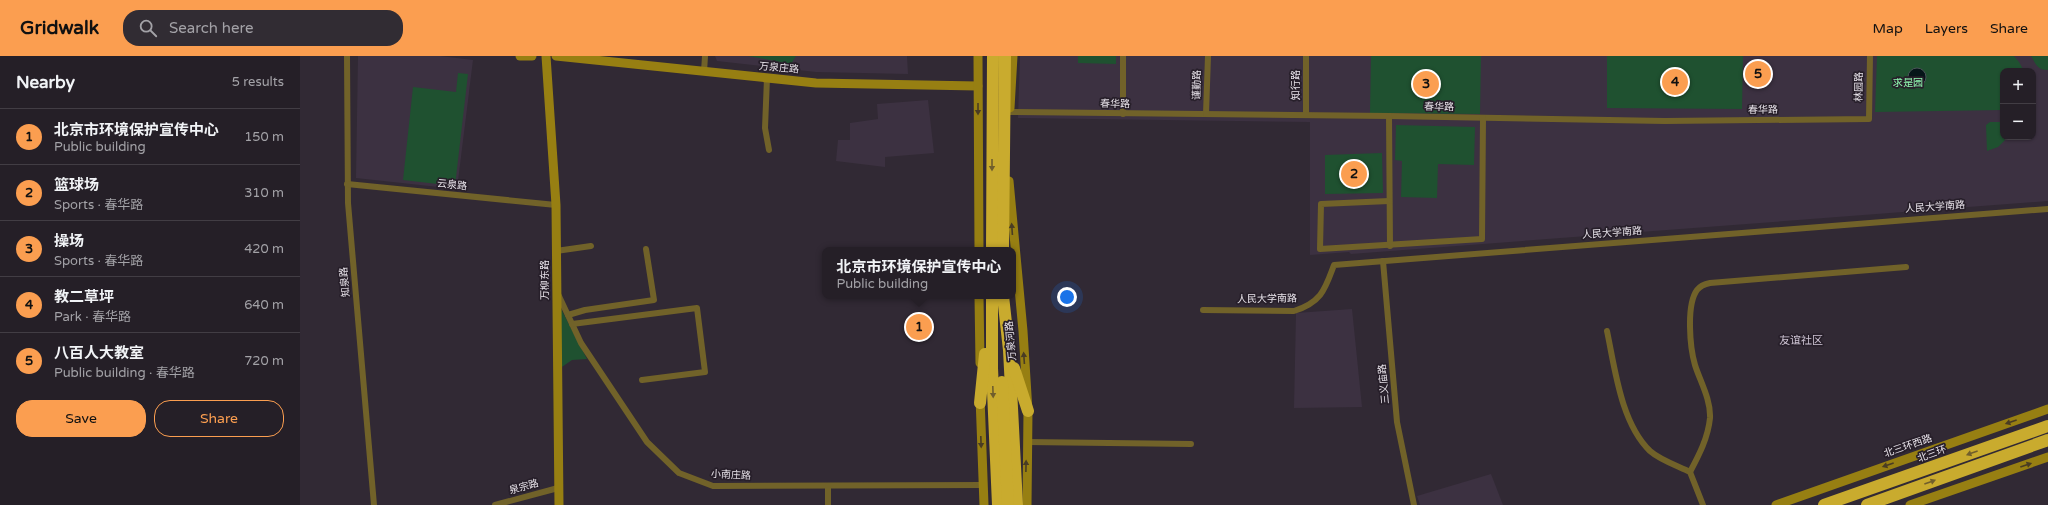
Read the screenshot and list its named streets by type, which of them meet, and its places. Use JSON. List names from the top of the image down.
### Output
{
  "streets": {
    "highway": ["万泉河路", "北三环"],
    "street": [
      "万泉庄路",
      "谨勤路",
      "知行路",
      "林园路",
      "春华路",
      "云泉路",
      "人民大学南路",
      "万柳东路",
      "知泉路",
      "三义庙路",
      "北三环西路",
      "小南庄路",
      "泉宗路"
    ]
  },
  "crossings": [
    ["谨勤路", "春华路"],
    ["知行路", "春华路"],
    ["林园路", "春华路"],
    ["春华路", "万泉河路"],
    ["云泉路", "万柳东路"],
    ["云泉路", "知泉路"],
    ["人民大学南路", "三义庙路"],
    ["万柳东路", "小南庄路"],
    ["万柳东路", "泉宗路"]
  ],
  "districts": ["友谊社区"],
  "parks": ["求是园"],
  "page": {
    "header": "Gridwalk",
    "search": "Search here",
    "nav": ["Map", "Layers", "Share"],
    "heading": ["Nearby", "5 results"],
    "pins": [
      "5",
      "4",
      "3",
      "2",
      "1"
    ],
    "map_buttons": ["+", "−"],
    "list": [
      {
        "mark": "1",
        "name": "北京市环境保护宣传中心",
        "note": "Public building",
        "value": "150 m"
      },
      {
        "mark": "2",
        "name": "篮球场",
        "note": "Sports · 春华路",
        "value": "310 m"
      },
      {
        "mark": "3",
        "name": "操场",
        "note": "Sports · 春华路",
        "value": "420 m"
      },
      {
        "mark": "4",
        "name": "教二草坪",
        "note": "Park · 春华路",
        "value": "640 m"
      },
      {
        "mark": "5",
        "name": "八百人大教室",
        "note": "Public building · 春华路",
        "value": "720 m"
      }
    ],
    "popup": ["北京市环境保护宣传中心", "Public building"],
    "buttons": ["Save", "Share"]
  }
}
